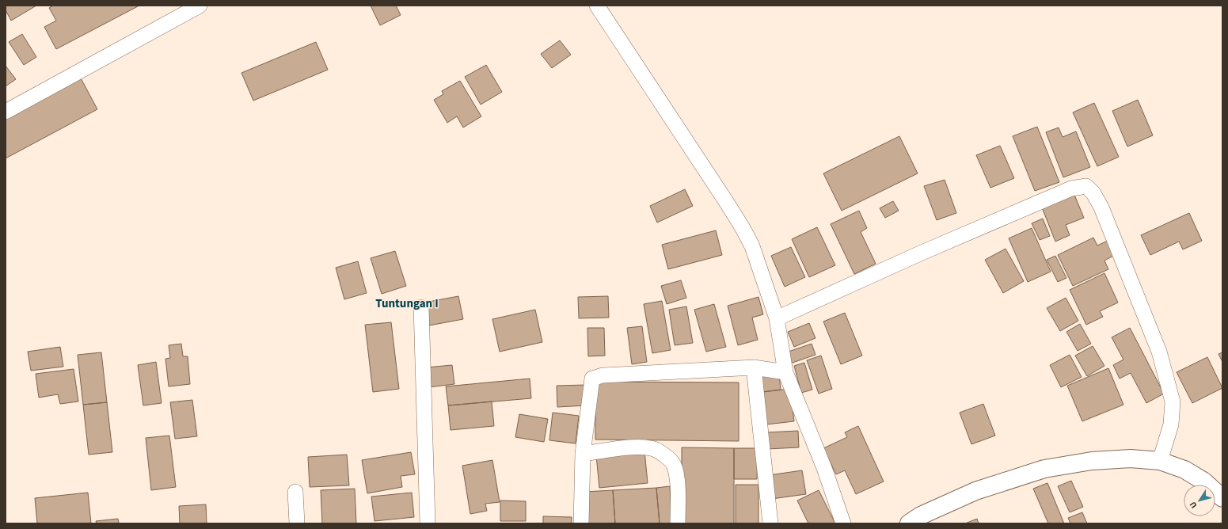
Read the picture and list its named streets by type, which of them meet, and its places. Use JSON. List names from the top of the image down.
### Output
{
  "districts": ["Tuntungan I"],
  "north": "bottom left"
}
